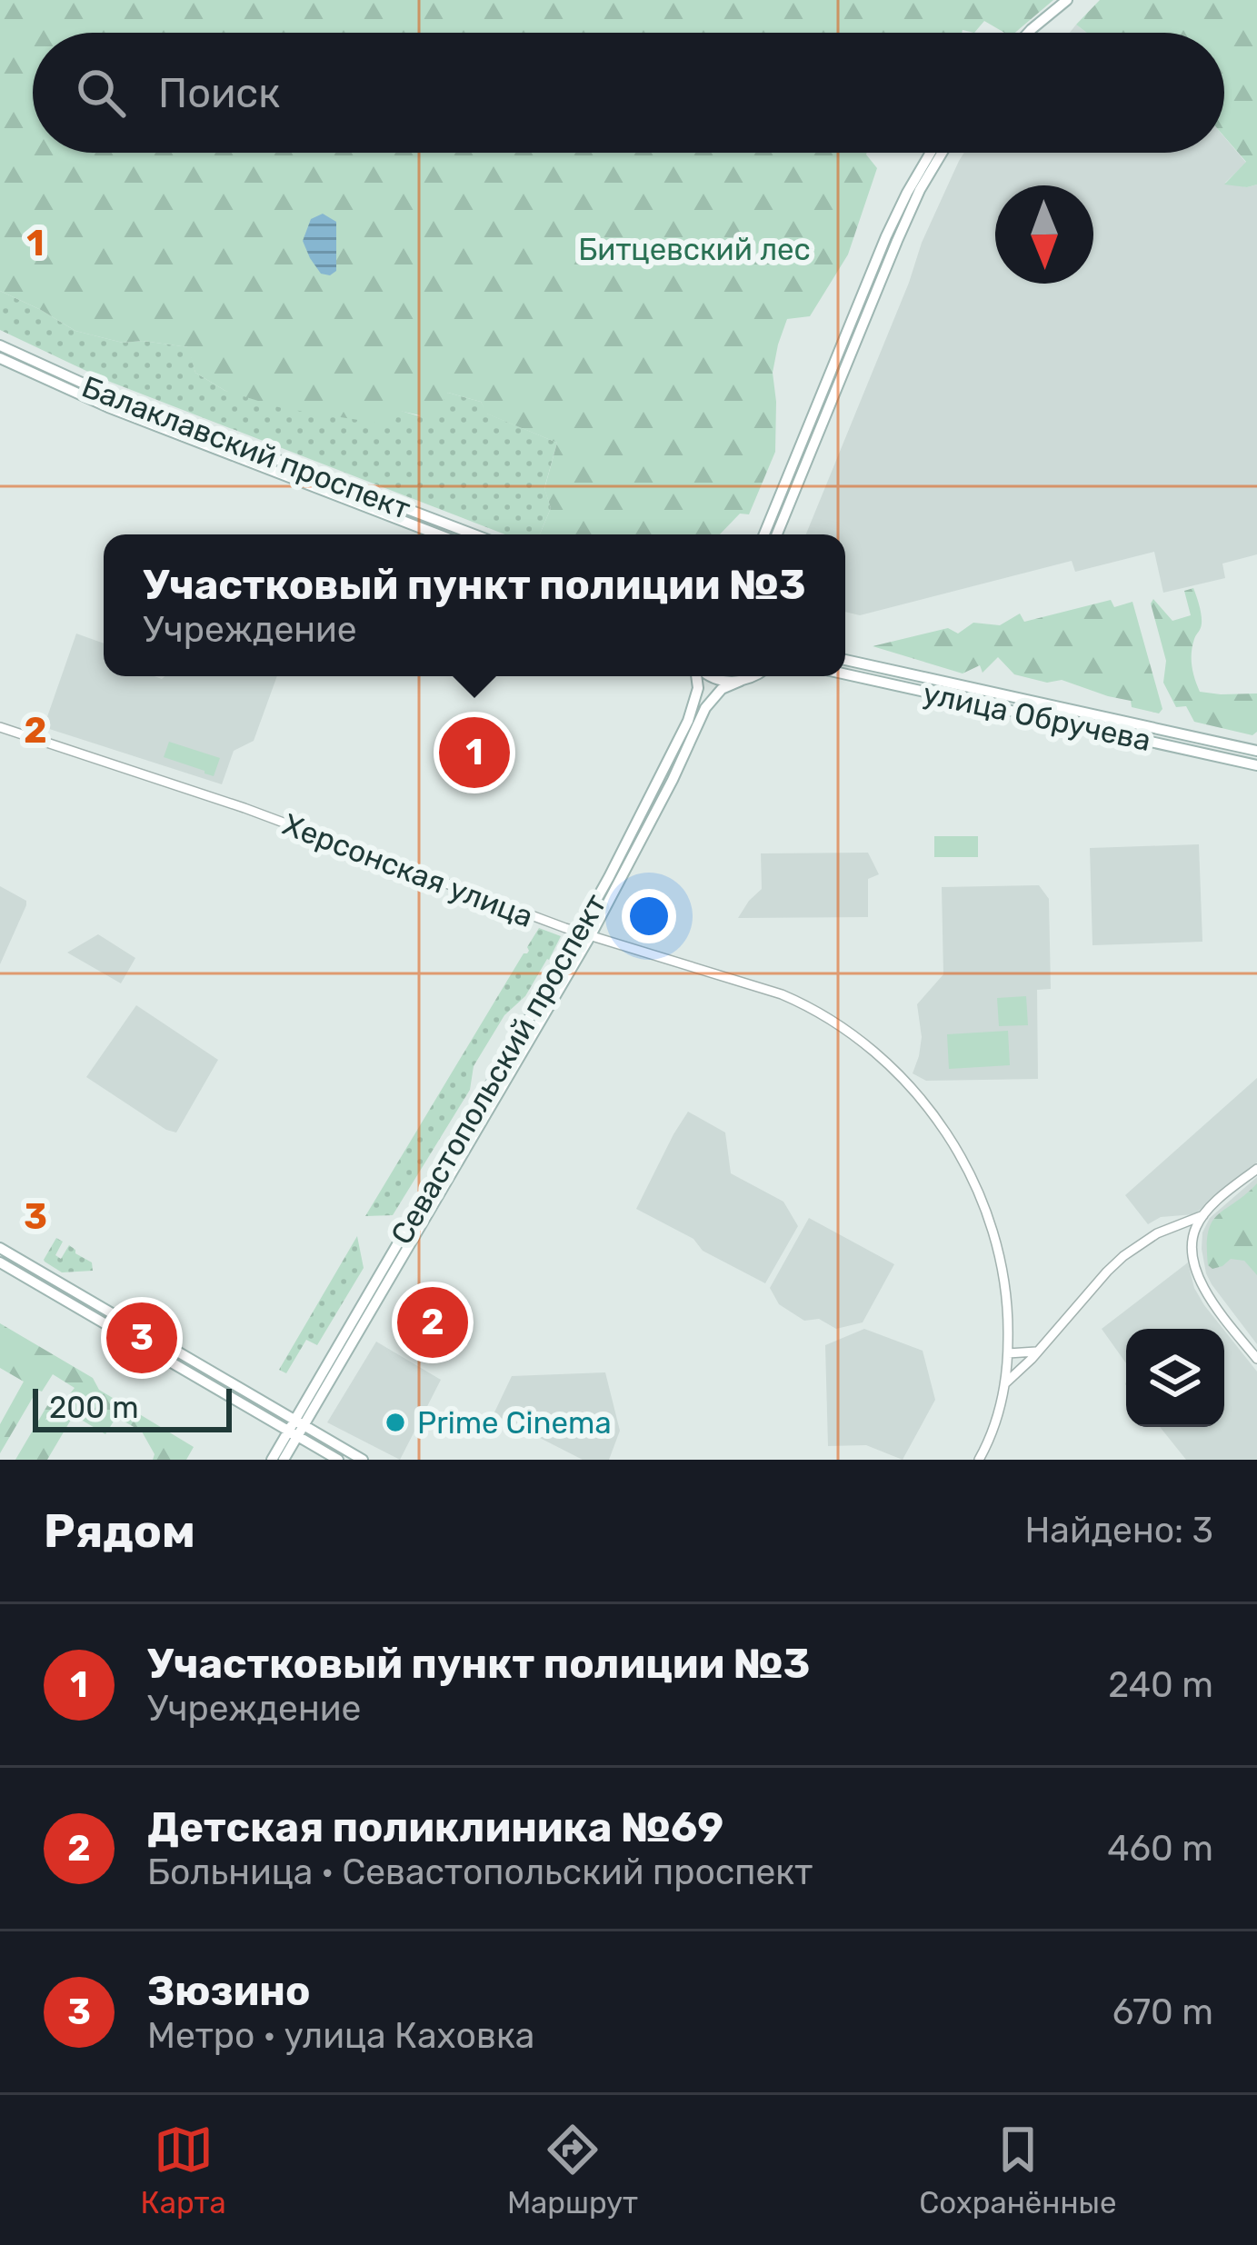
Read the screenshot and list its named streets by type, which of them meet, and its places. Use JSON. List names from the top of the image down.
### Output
{
  "streets": {
    "main road": ["Балаклавский проспект", "улица Обручева", "Севастопольский проспект"],
    "street": ["Херсонская улица"]
  },
  "crossings": [
    ["Херсонская улица", "Севастопольский проспект"]
  ],
  "parks": ["Битцевский лес"],
  "places": ["Prime Cinema"],
  "scale_bar": "200 m",
  "north": "bottom",
  "page": {
    "search": "Поиск",
    "popup": ["Участковый пункт полиции №3", "Учреждение"],
    "pins": ["1", "2", "3"],
    "scale": "200 m",
    "heading": ["Рядом", "Найдено: 3"],
    "list": [
      {
        "mark": "1",
        "name": "Участковый пункт полиции №3",
        "note": "Учреждение",
        "value": "240 m"
      },
      {
        "mark": "2",
        "name": "Детская поликлиника №69",
        "note": "Больница · Севастопольский проспект",
        "value": "460 m"
      },
      {
        "mark": "3",
        "name": "Зюзино",
        "note": "Метро · улица Каховка",
        "value": "670 m"
      }
    ],
    "nav": ["Карта", "Маршрут", "Сохранённые"]
  },
  "grid": {
    "rows": ["1", "2", "3"]
  }
}
